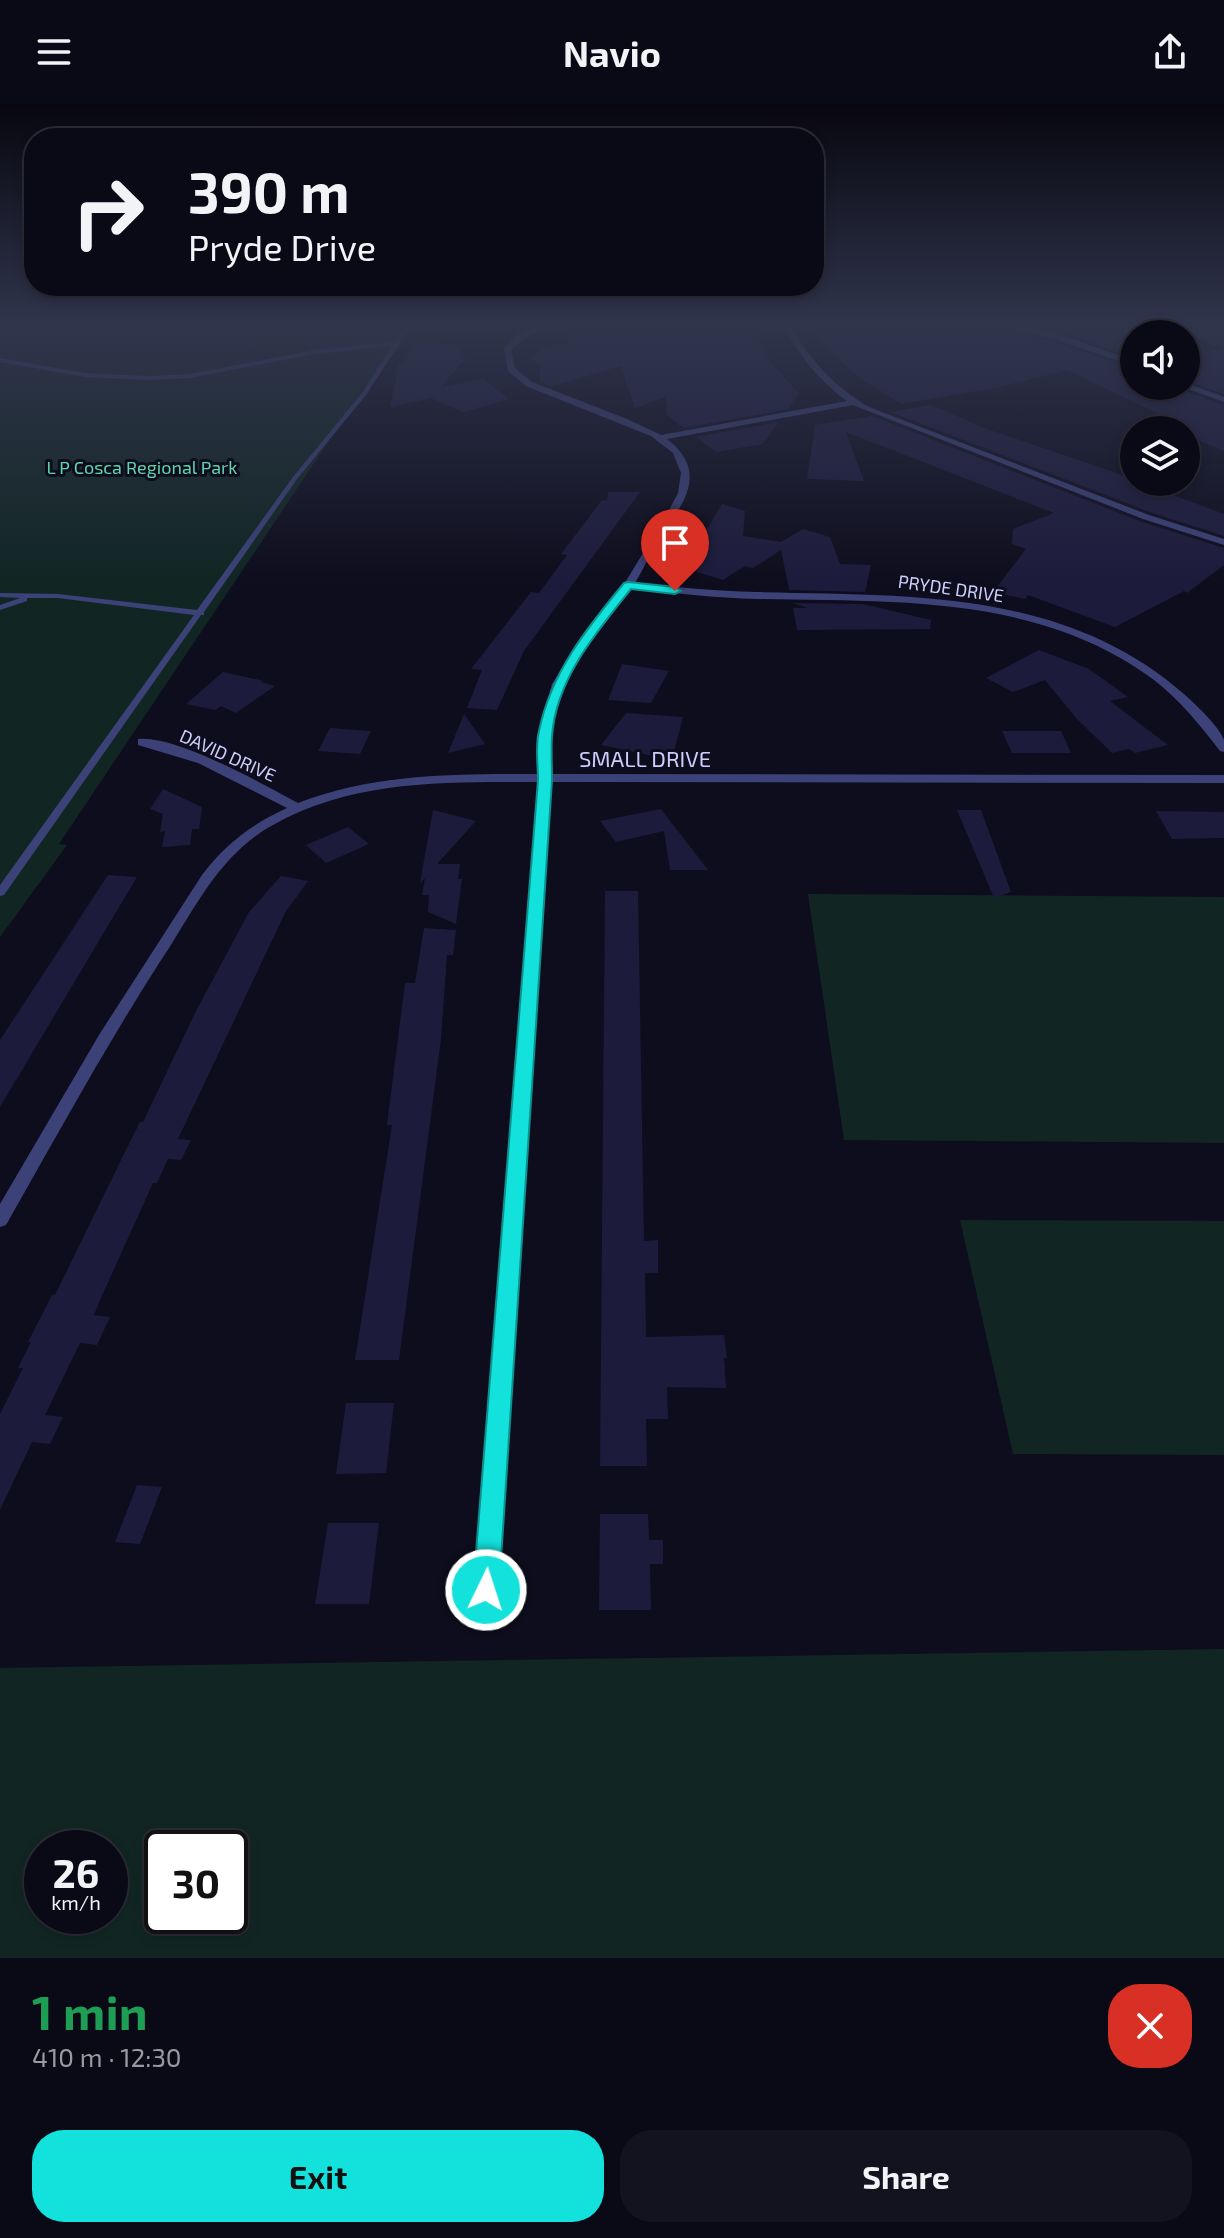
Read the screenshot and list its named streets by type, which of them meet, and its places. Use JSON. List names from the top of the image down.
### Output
{
  "streets": {
    "street": ["PRYDE DRIVE", "DAVID DRIVE", "SMALL DRIVE"]
  },
  "crossings": [
    ["DAVID DRIVE", "SMALL DRIVE"]
  ],
  "parks": ["L P Cosca Regional Park"],
  "page": {
    "header": "Navio",
    "turn": ["390 m", "Pryde Drive"],
    "speed": "26 km/h",
    "limit": "30",
    "heading": ["1 min", "410 m · 12:30"],
    "buttons": ["Exit", "Share"]
  }
}
